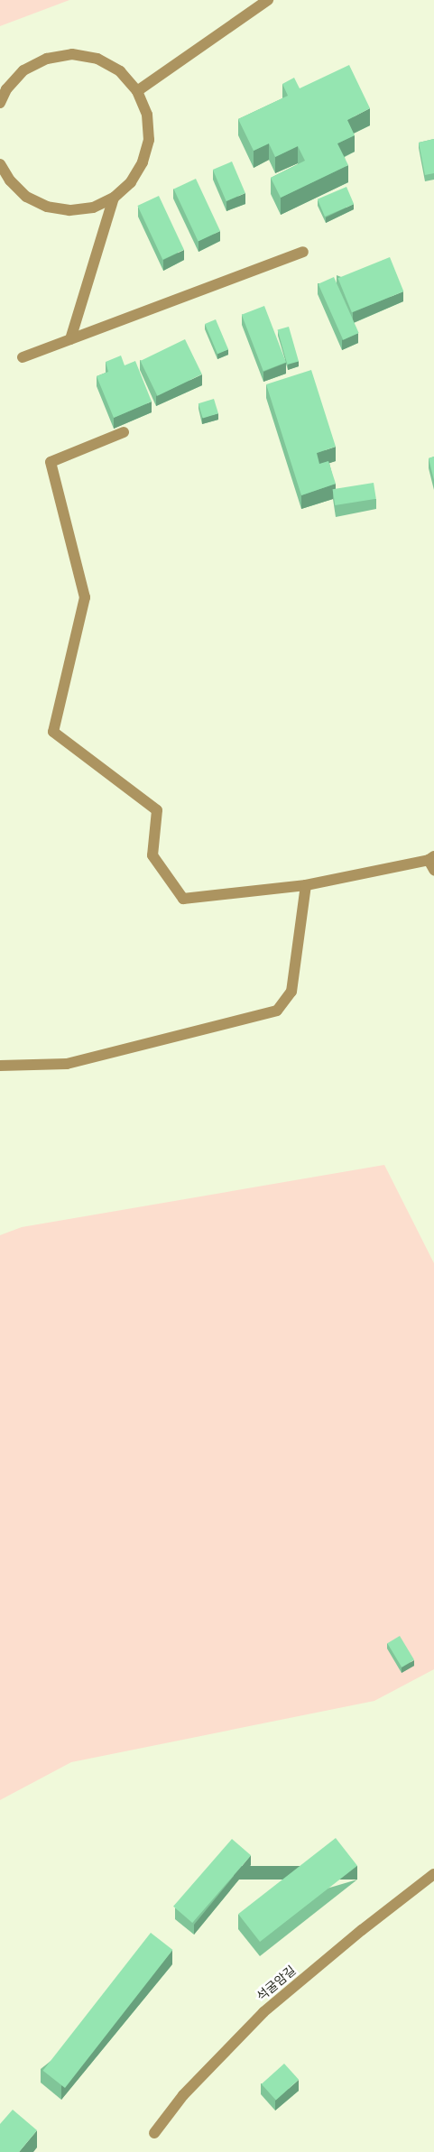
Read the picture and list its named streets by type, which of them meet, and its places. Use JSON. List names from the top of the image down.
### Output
{
  "streets": {
    "street": ["석굴암길"]
  }
}
